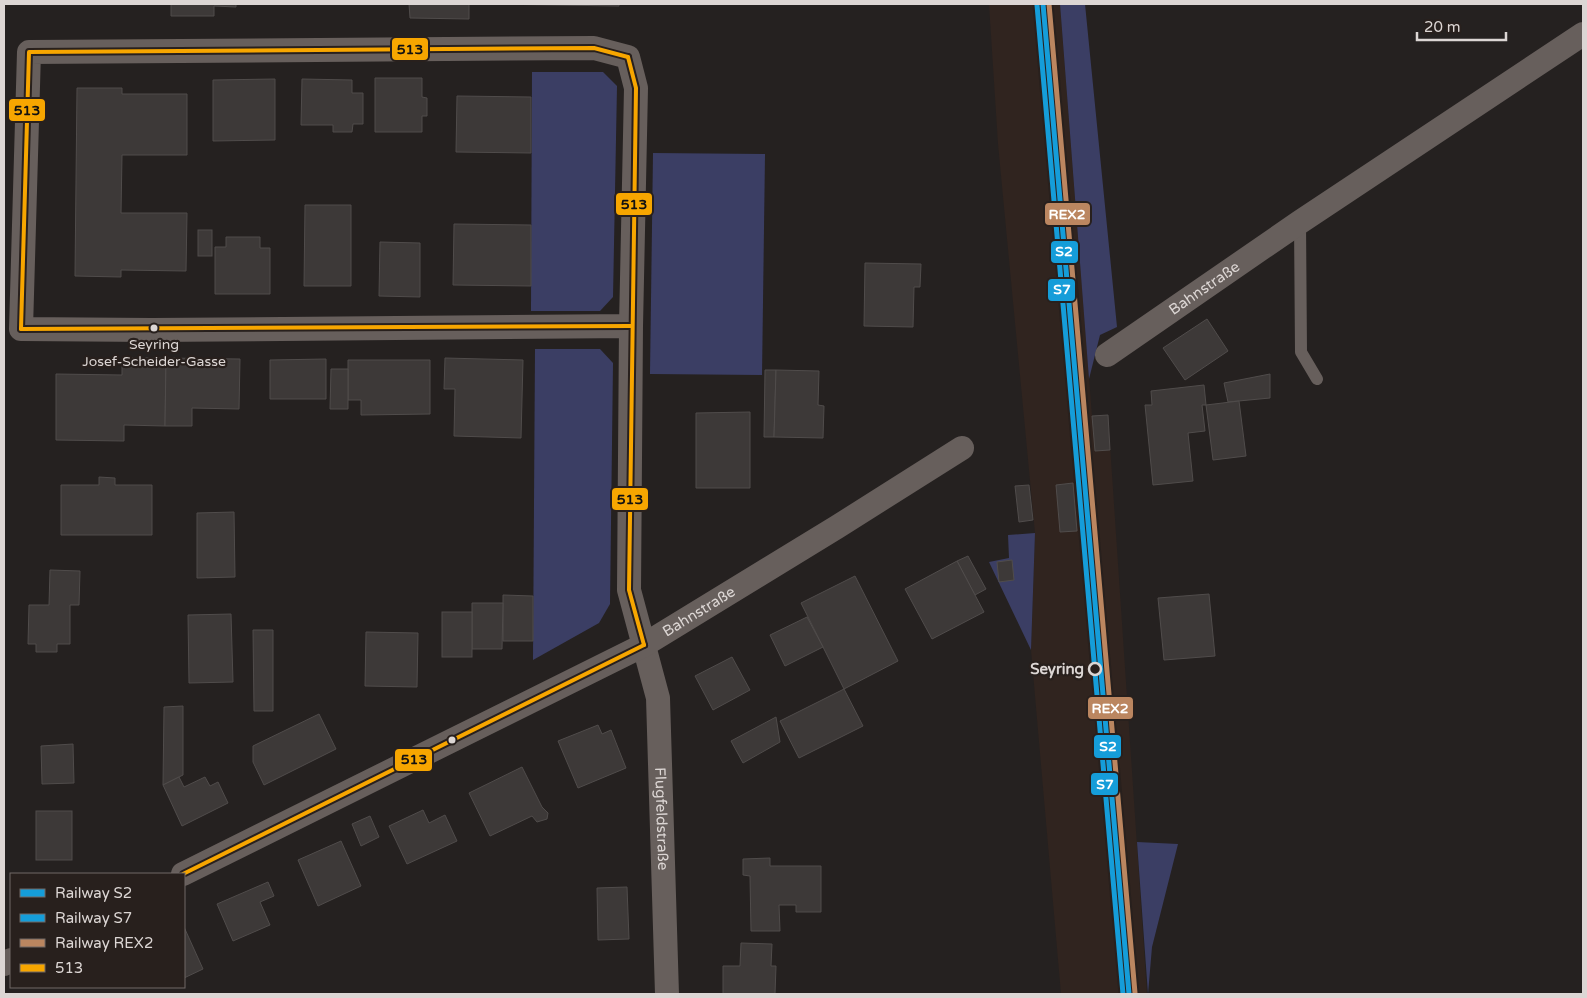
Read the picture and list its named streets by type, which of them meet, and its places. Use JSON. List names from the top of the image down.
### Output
{
  "streets": {
    "street": ["Bahnstraße", "Flugfeldstraße"]
  },
  "crossings": [
    ["Bahnstraße", "Flugfeldstraße"]
  ],
  "places": ["Seyring Josef-Scheider-Gasse", "Seyring"],
  "lines": [
    "rail line S2",
    "rail line REX2",
    "rail line S7",
    "transit line 513"
  ],
  "legend": [
    "Railway S2",
    "Railway S7",
    "Railway REX2",
    "513"
  ],
  "scale_bar": "20 m"
}
